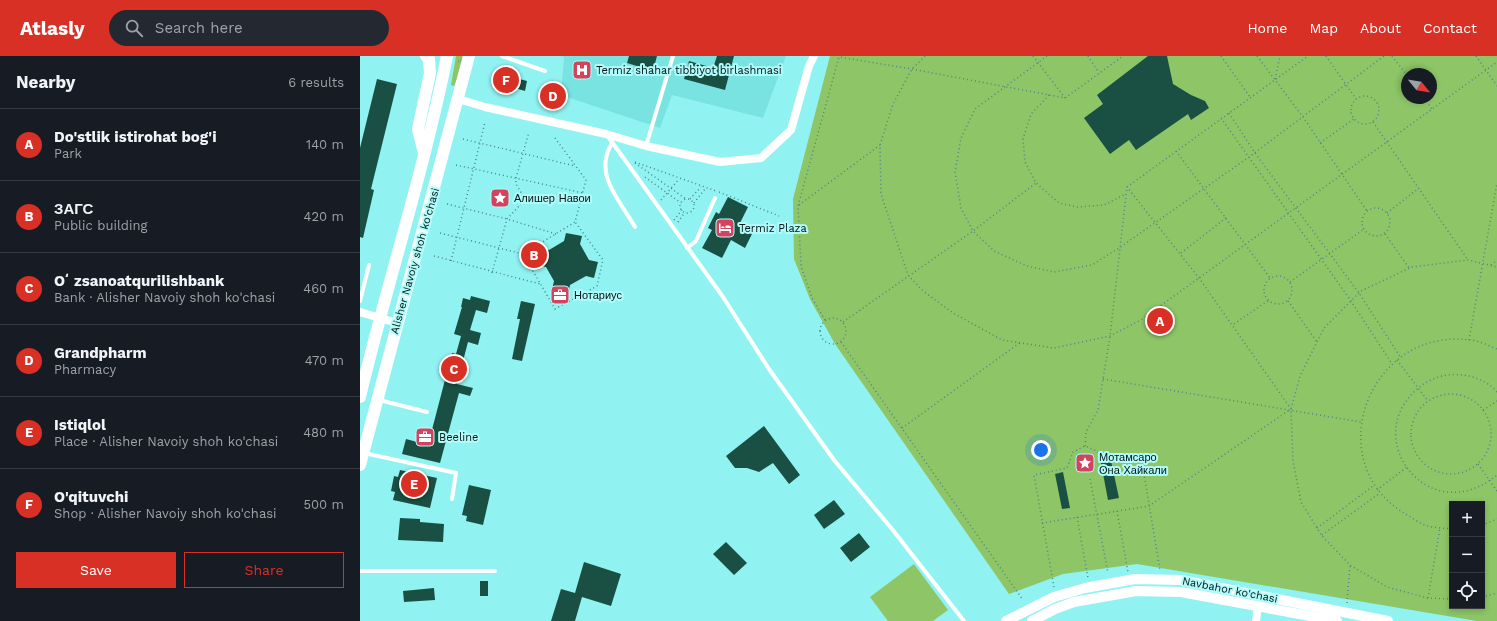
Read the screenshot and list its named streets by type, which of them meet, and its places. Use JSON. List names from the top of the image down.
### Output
{
  "streets": {
    "main road": ["Alisher Navoiy shoh ko'chasi"],
    "street": ["Navbahor ko'chasi"]
  },
  "places": {
    "hospital": ["Termiz shahar tibbiyot birlashmasi"],
    "place": ["Алишер Навои", "Мотамсаро Она Хайкали"],
    "hotel": ["Termiz Plaza"],
    "office": ["Нотариус", "Beeline"]
  },
  "north": "bottom right",
  "page": {
    "header": "Atlasly",
    "search": "Search here",
    "nav": [
      "Home",
      "Map",
      "About",
      "Contact"
    ],
    "heading": ["Nearby", "6 results"],
    "pins": [
      "F",
      "D",
      "B",
      "A",
      "C",
      "E"
    ],
    "list": [
      {
        "mark": "A",
        "name": "Do'stlik istirohat bog'i",
        "note": "Park",
        "value": "140 m"
      },
      {
        "mark": "B",
        "name": "ЗАГС",
        "note": "Public building",
        "value": "420 m"
      },
      {
        "mark": "C",
        "name": "Oʻzsanoatqurilishbank",
        "note": "Bank · Alisher Navoiy shoh ko'chasi",
        "value": "460 m"
      },
      {
        "mark": "D",
        "name": "Grandpharm",
        "note": "Pharmacy",
        "value": "470 m"
      },
      {
        "mark": "E",
        "name": "Istiqlol",
        "note": "Place · Alisher Navoiy shoh ko'chasi",
        "value": "480 m"
      },
      {
        "mark": "F",
        "name": "O'qituvchi",
        "note": "Shop · Alisher Navoiy shoh ko'chasi",
        "value": "500 m"
      }
    ],
    "map_buttons": ["+", "−"],
    "buttons": ["Save", "Share"]
  }
}
